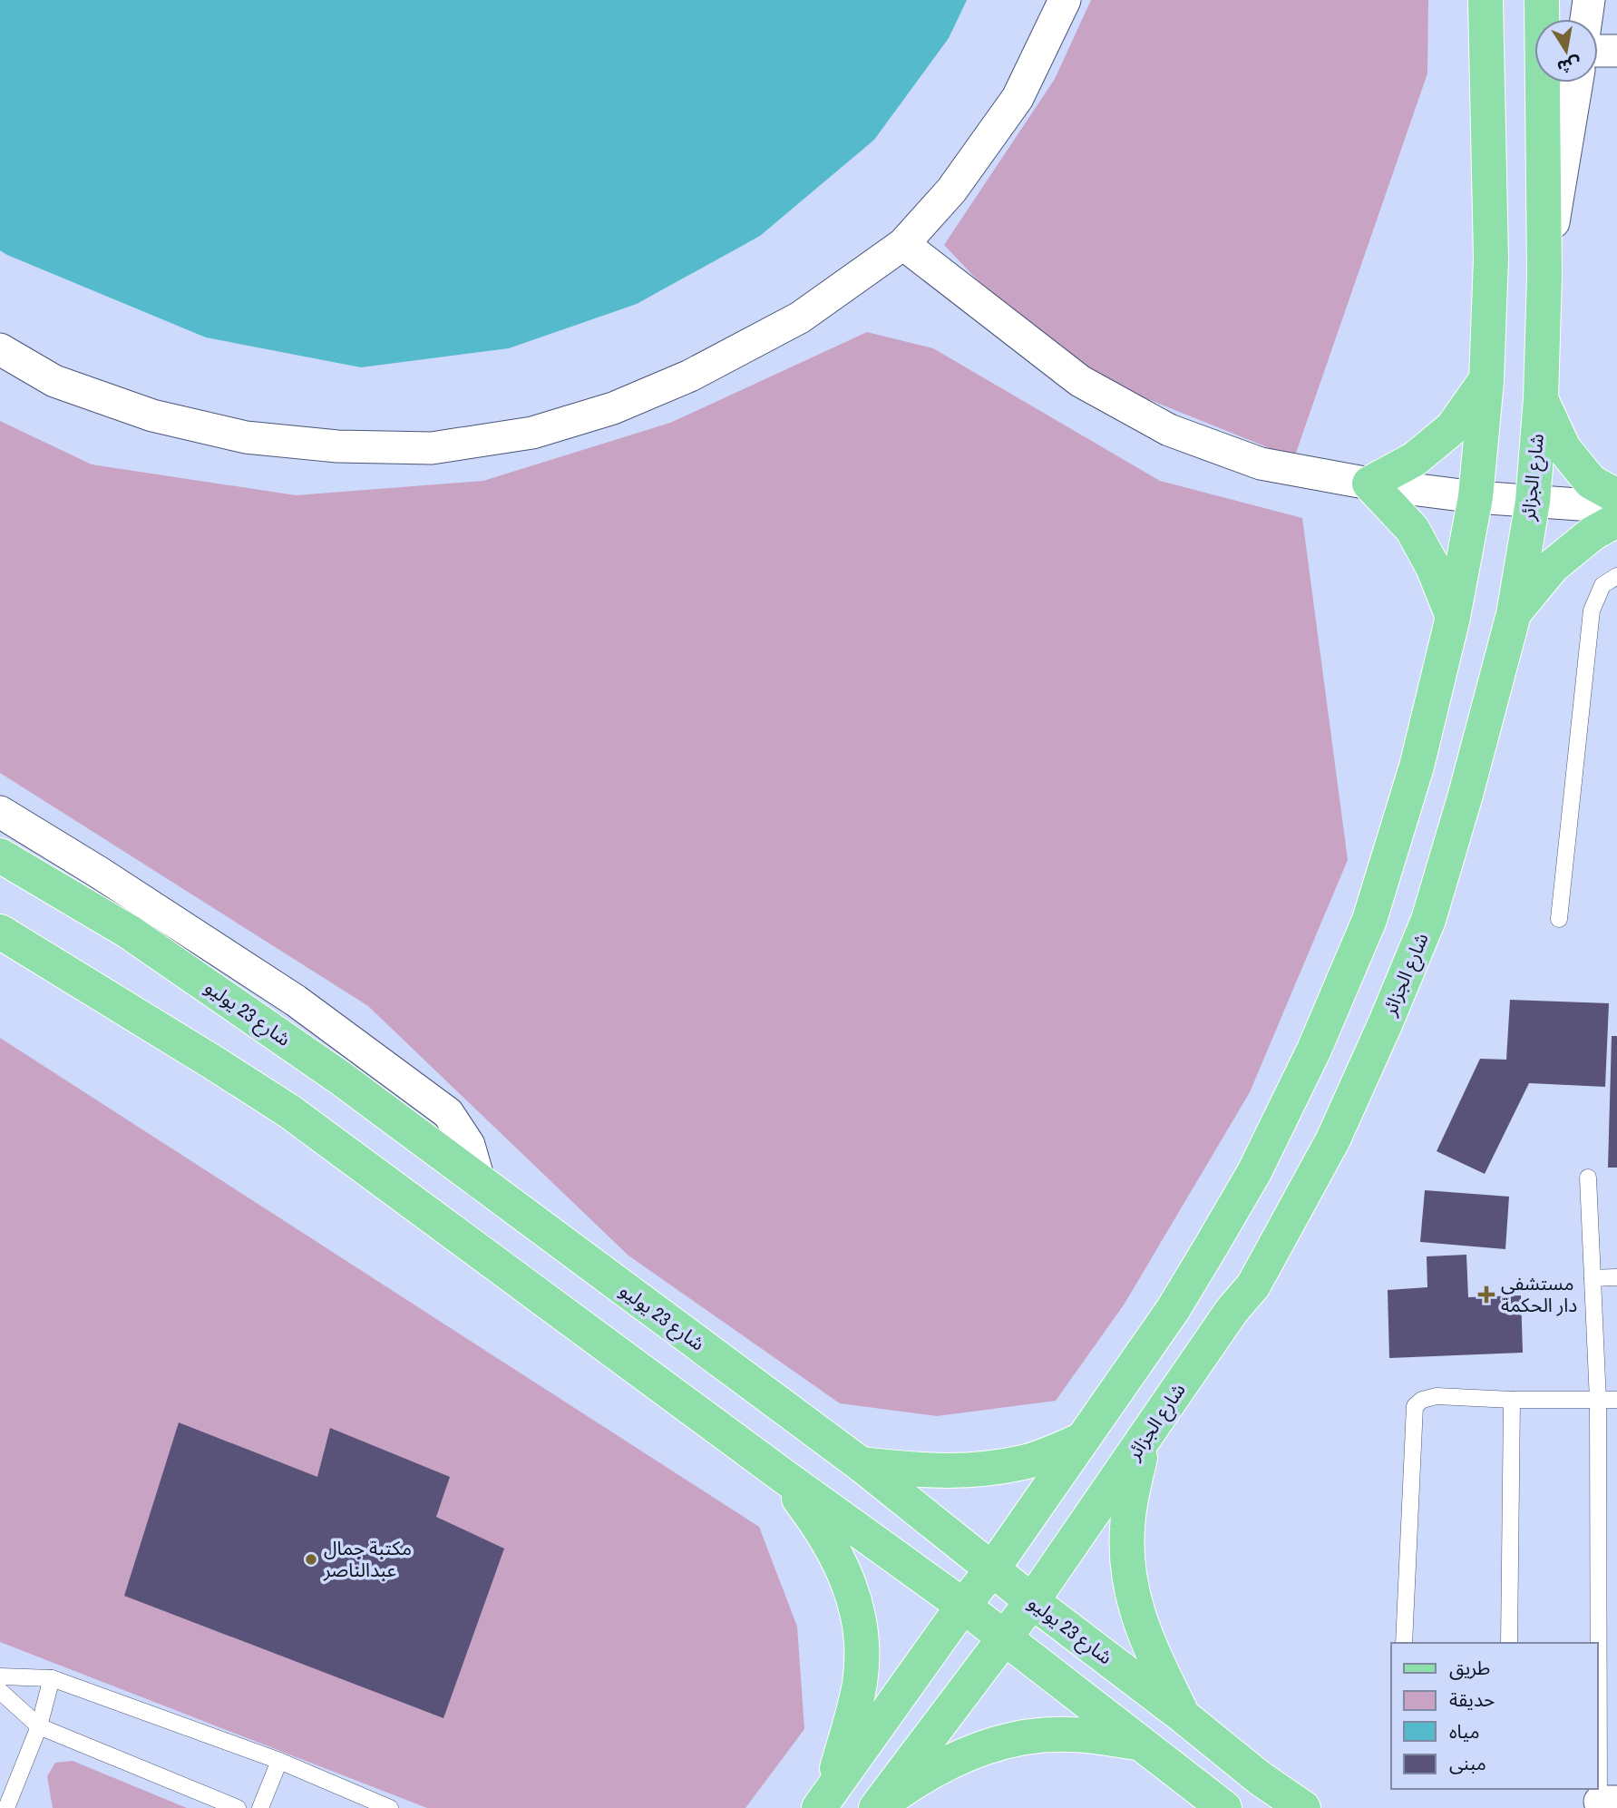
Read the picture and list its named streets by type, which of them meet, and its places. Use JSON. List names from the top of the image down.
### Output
{
  "streets": {
    "main road": ["شارع الجزائر", "شارع 23 يوليو"]
  },
  "crossings": [
    ["شارع الجزائر", "شارع 23 يوليو"]
  ],
  "places": {
    "health": ["مستشفى دار الحكمة"],
    "other": ["مكتبة جمال عبدالناصر"]
  },
  "legend": [
    "طريق",
    "حديقة",
    "مياه",
    "مبنى"
  ],
  "north": "bottom"
}
